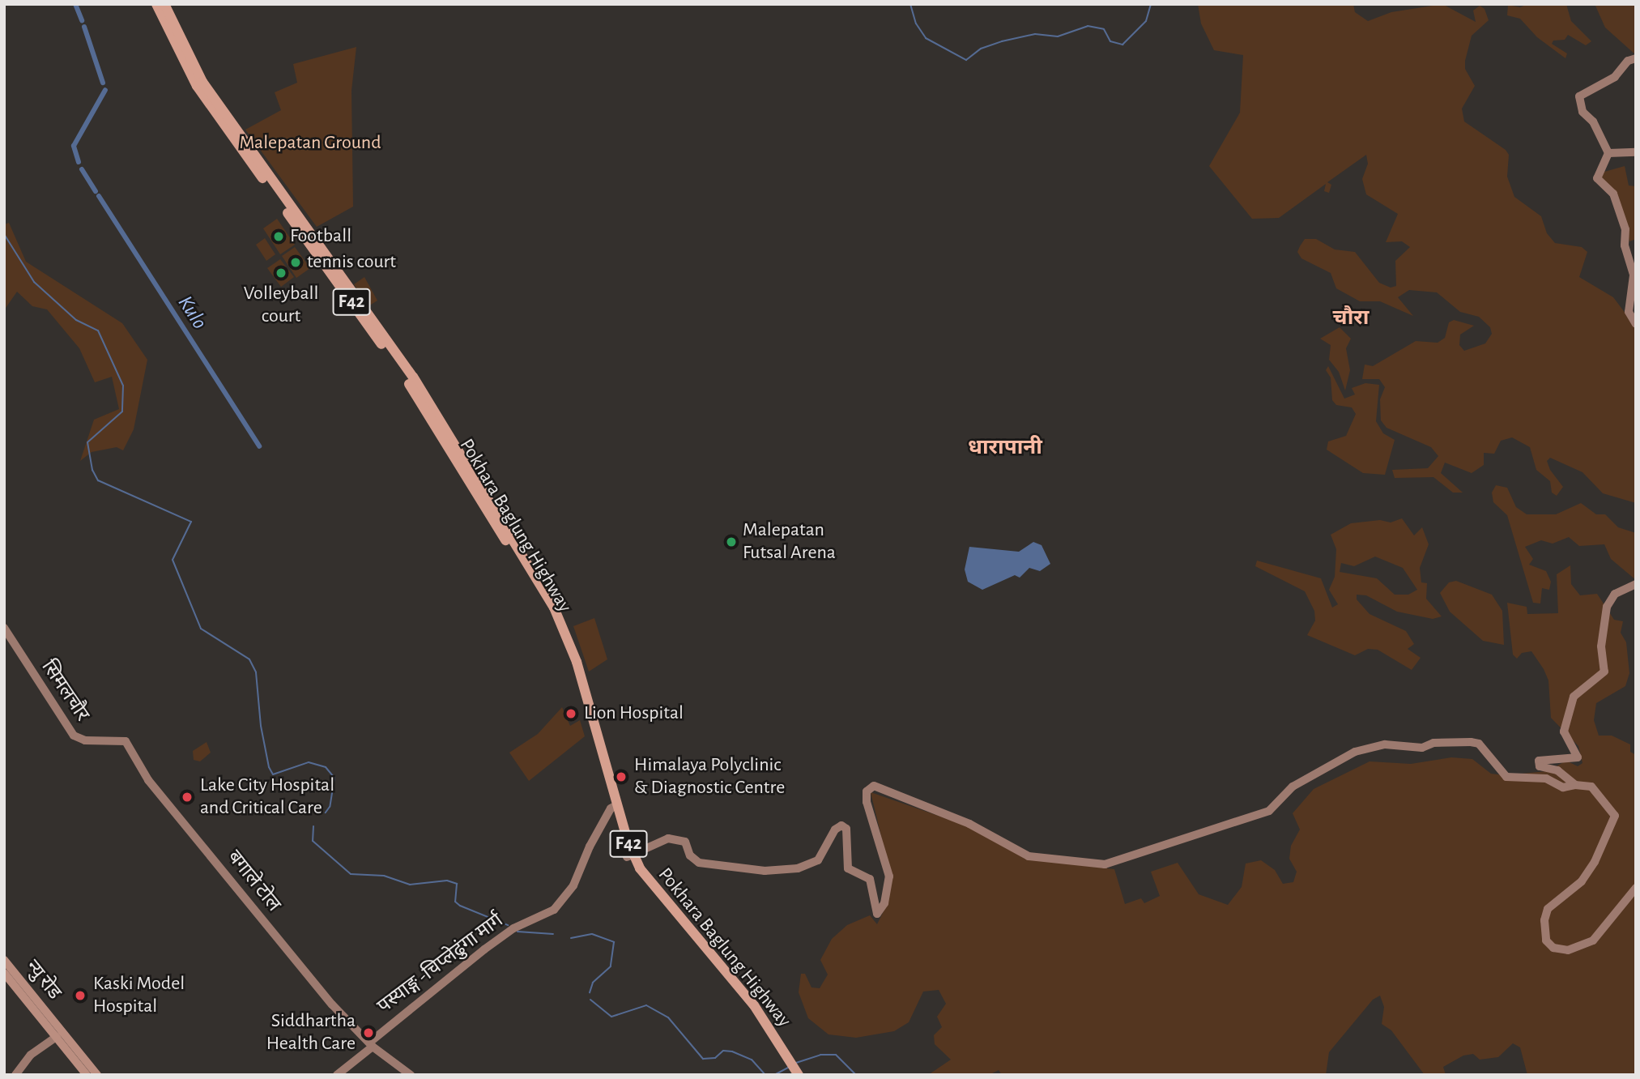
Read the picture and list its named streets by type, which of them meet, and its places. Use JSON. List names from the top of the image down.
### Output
{
  "streets": {
    "highway": ["F42", "Pokhara Baglung Highway"],
    "main road": ["न्यु रोड"],
    "street": ["सिमलचौर", "बगाले टोल", "पस्याङ्ग -चिप्लेढुंगा मार्ग"]
  },
  "crossings": [
    ["Pokhara Baglung Highway", "पस्याङ्ग -चिप्लेढुंगा मार्ग"],
    ["सिमलचौर", "बगाले टोल"],
    ["बगाले टोल", "पस्याङ्ग -चिप्लेढुंगा मार्ग"]
  ],
  "districts": ["चौरा", "धारापानी"],
  "water": ["Kulo"],
  "parks": ["Malepatan Ground"],
  "places": [
    "Football",
    "tennis court",
    "Volleyball court",
    "Malepatan Futsal Arena",
    "Lion Hospital",
    "Himalaya Polyclinic & Diagnostic Centre",
    "Lake City Hospital and Critical Care",
    "Kaski Model Hospital",
    "Siddhartha Health Care"
  ]
}
